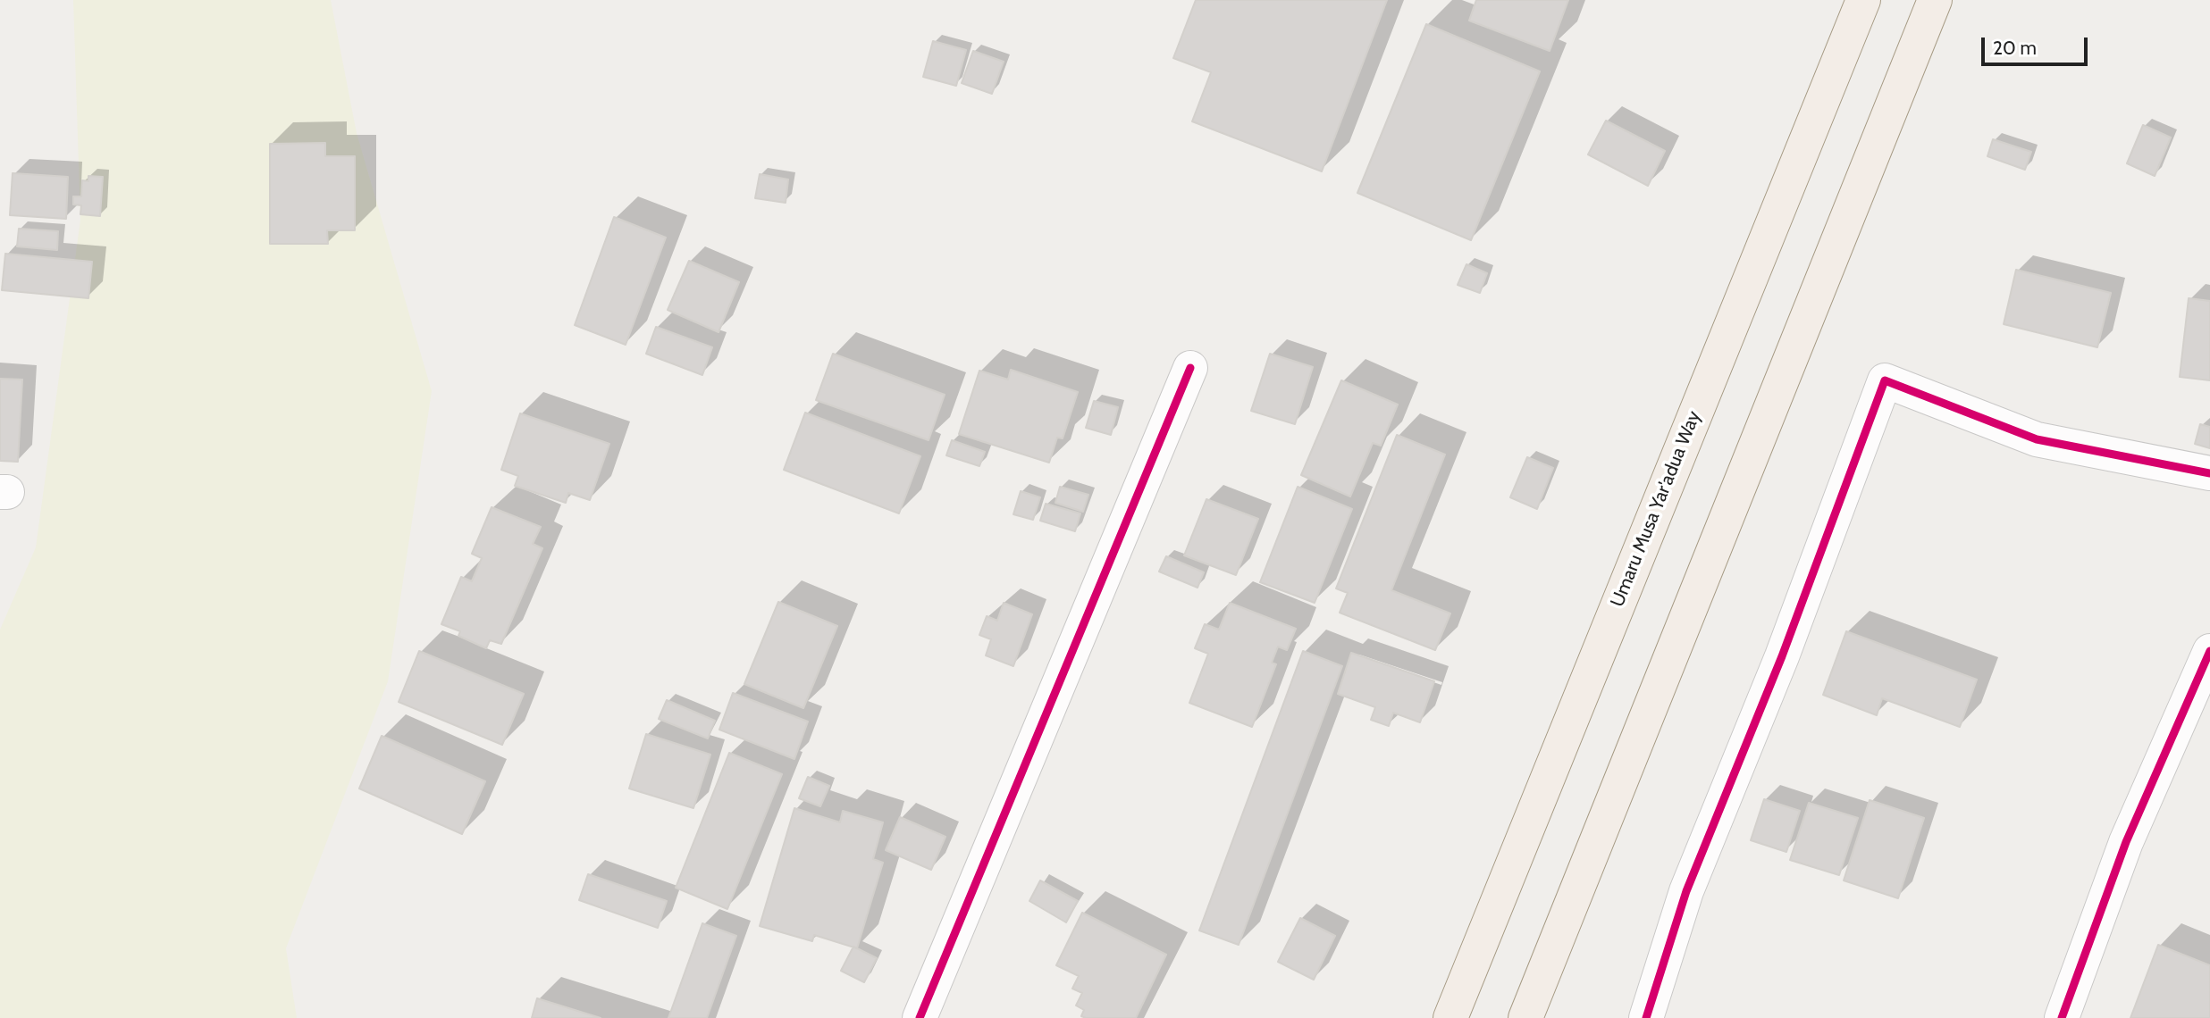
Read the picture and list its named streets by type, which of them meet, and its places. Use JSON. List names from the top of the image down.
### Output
{
  "streets": {
    "main road": ["Umaru Musa Yar'adua Way"]
  },
  "scale_bar": "20 m"
}
